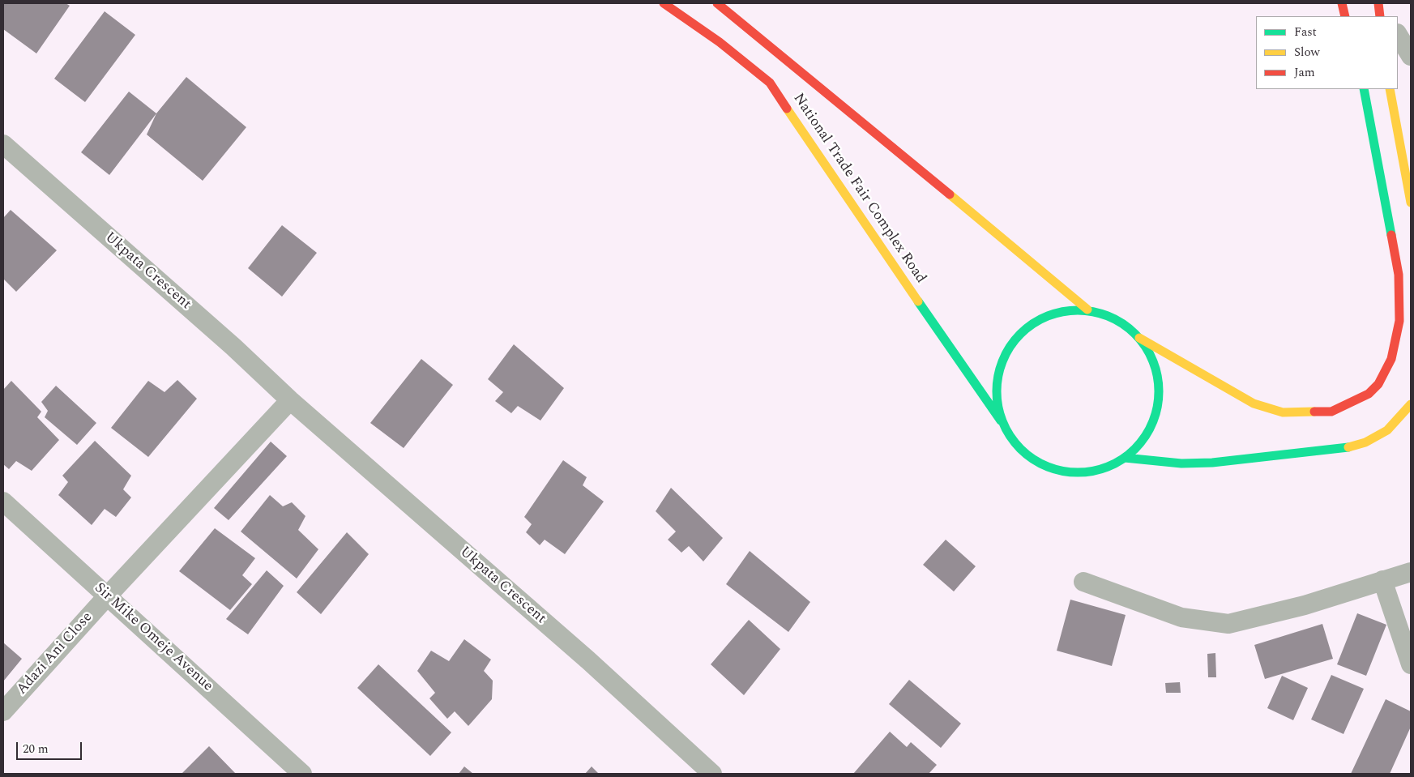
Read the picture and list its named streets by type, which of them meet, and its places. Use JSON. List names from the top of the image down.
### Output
{
  "streets": {
    "main road": ["National Trade Fair Complex Road"],
    "street": ["Ukpata Crescent", "Sir Mike Omeje Avenue", "Adazi Ani Close"]
  },
  "crossings": [
    ["Sir Mike Omeje Avenue", "Adazi Ani Close"]
  ],
  "legend": ["Fast", "Slow", "Jam"],
  "scale_bar": "20 m"
}
